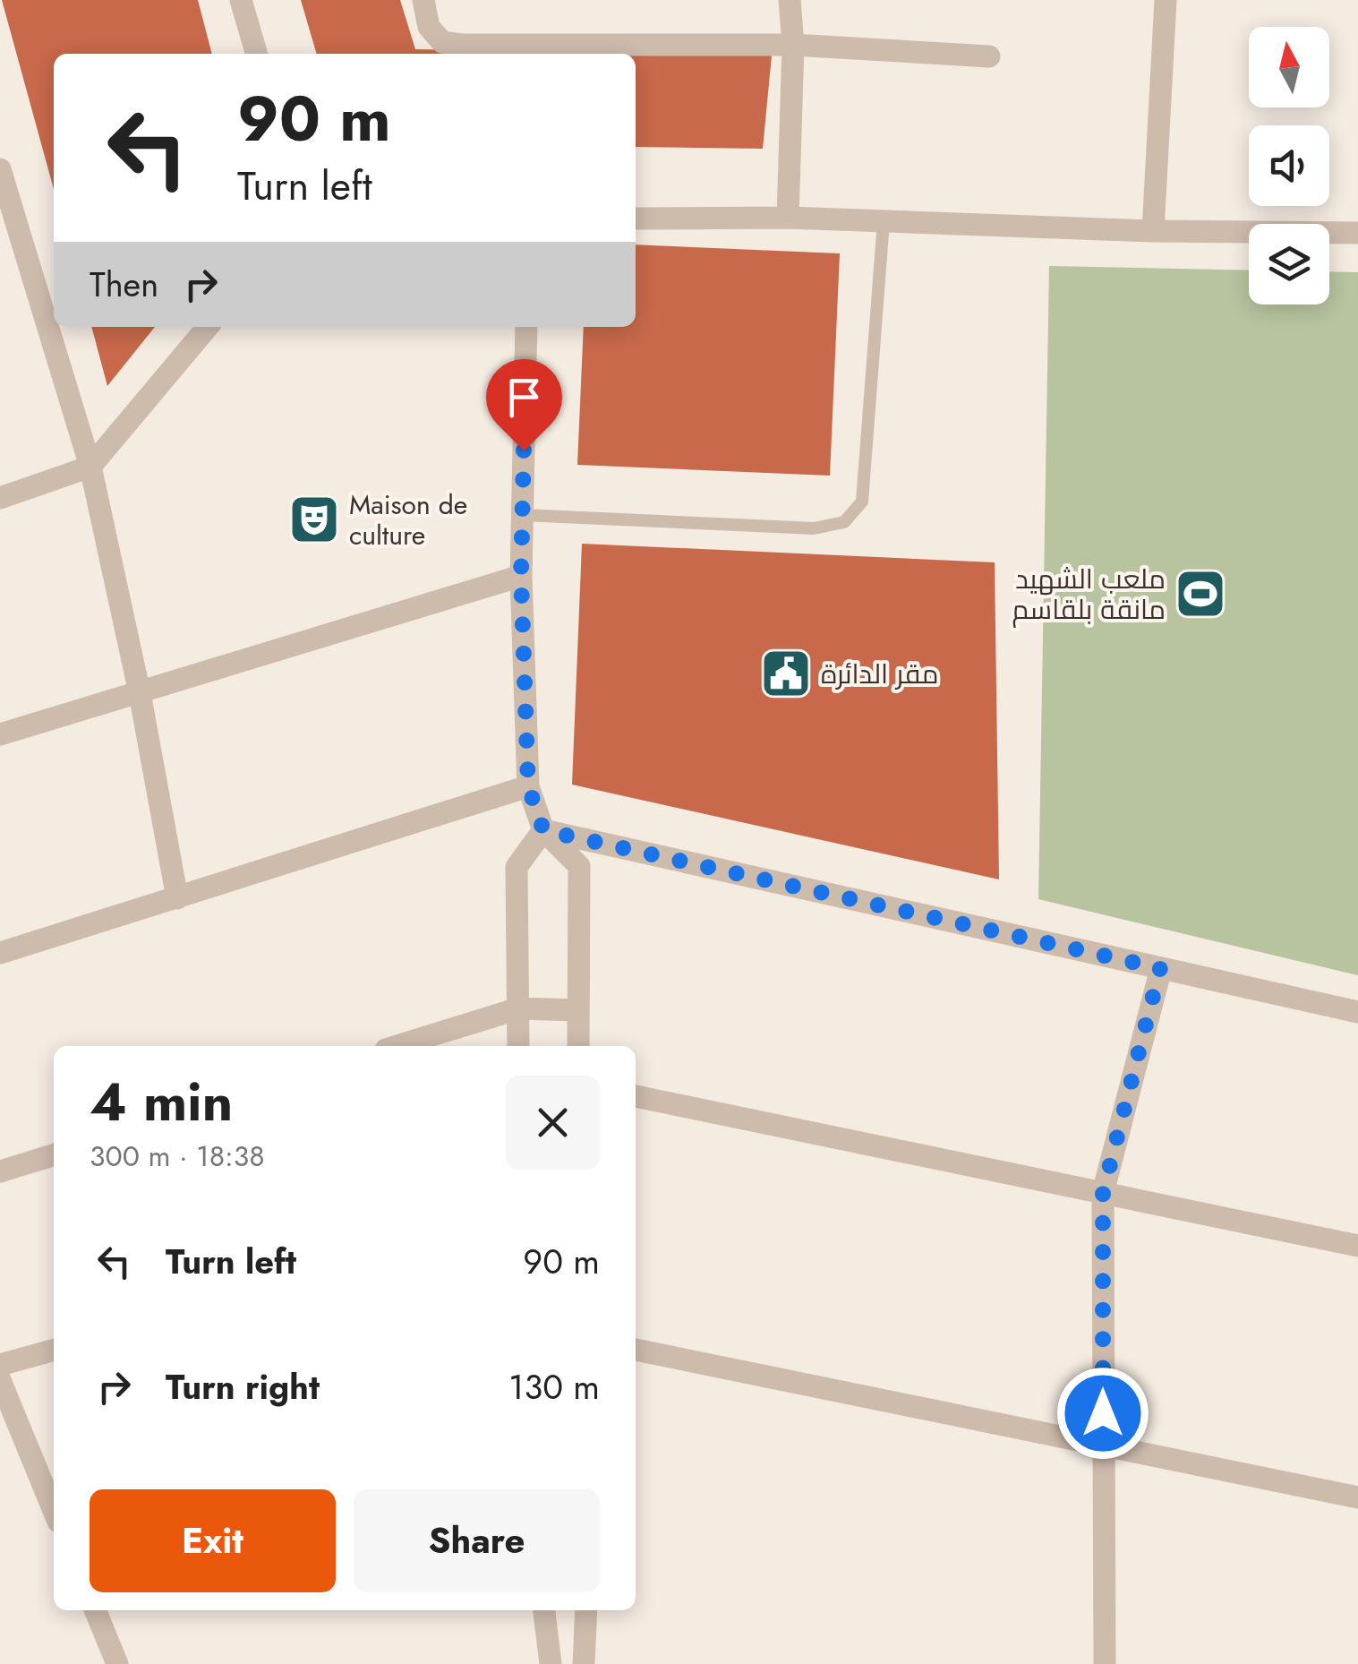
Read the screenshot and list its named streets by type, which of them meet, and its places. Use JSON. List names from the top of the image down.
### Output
{
  "places": {
    "theatre": ["Maison de culture"],
    "sports": ["ملعب الشهيد مانقة بلقاسم"],
    "public building": ["مقر الدائرة"]
  },
  "north": "top",
  "page": {
    "turn": ["90 m", "Turn left"],
    "then": "Then",
    "heading": ["4 min", "300 m · 18:38"],
    "list": [
      {
        "name": "Turn left",
        "value": "90 m"
      },
      {
        "name": "Turn right",
        "value": "130 m"
      }
    ],
    "buttons": ["Exit", "Share"]
  }
}
